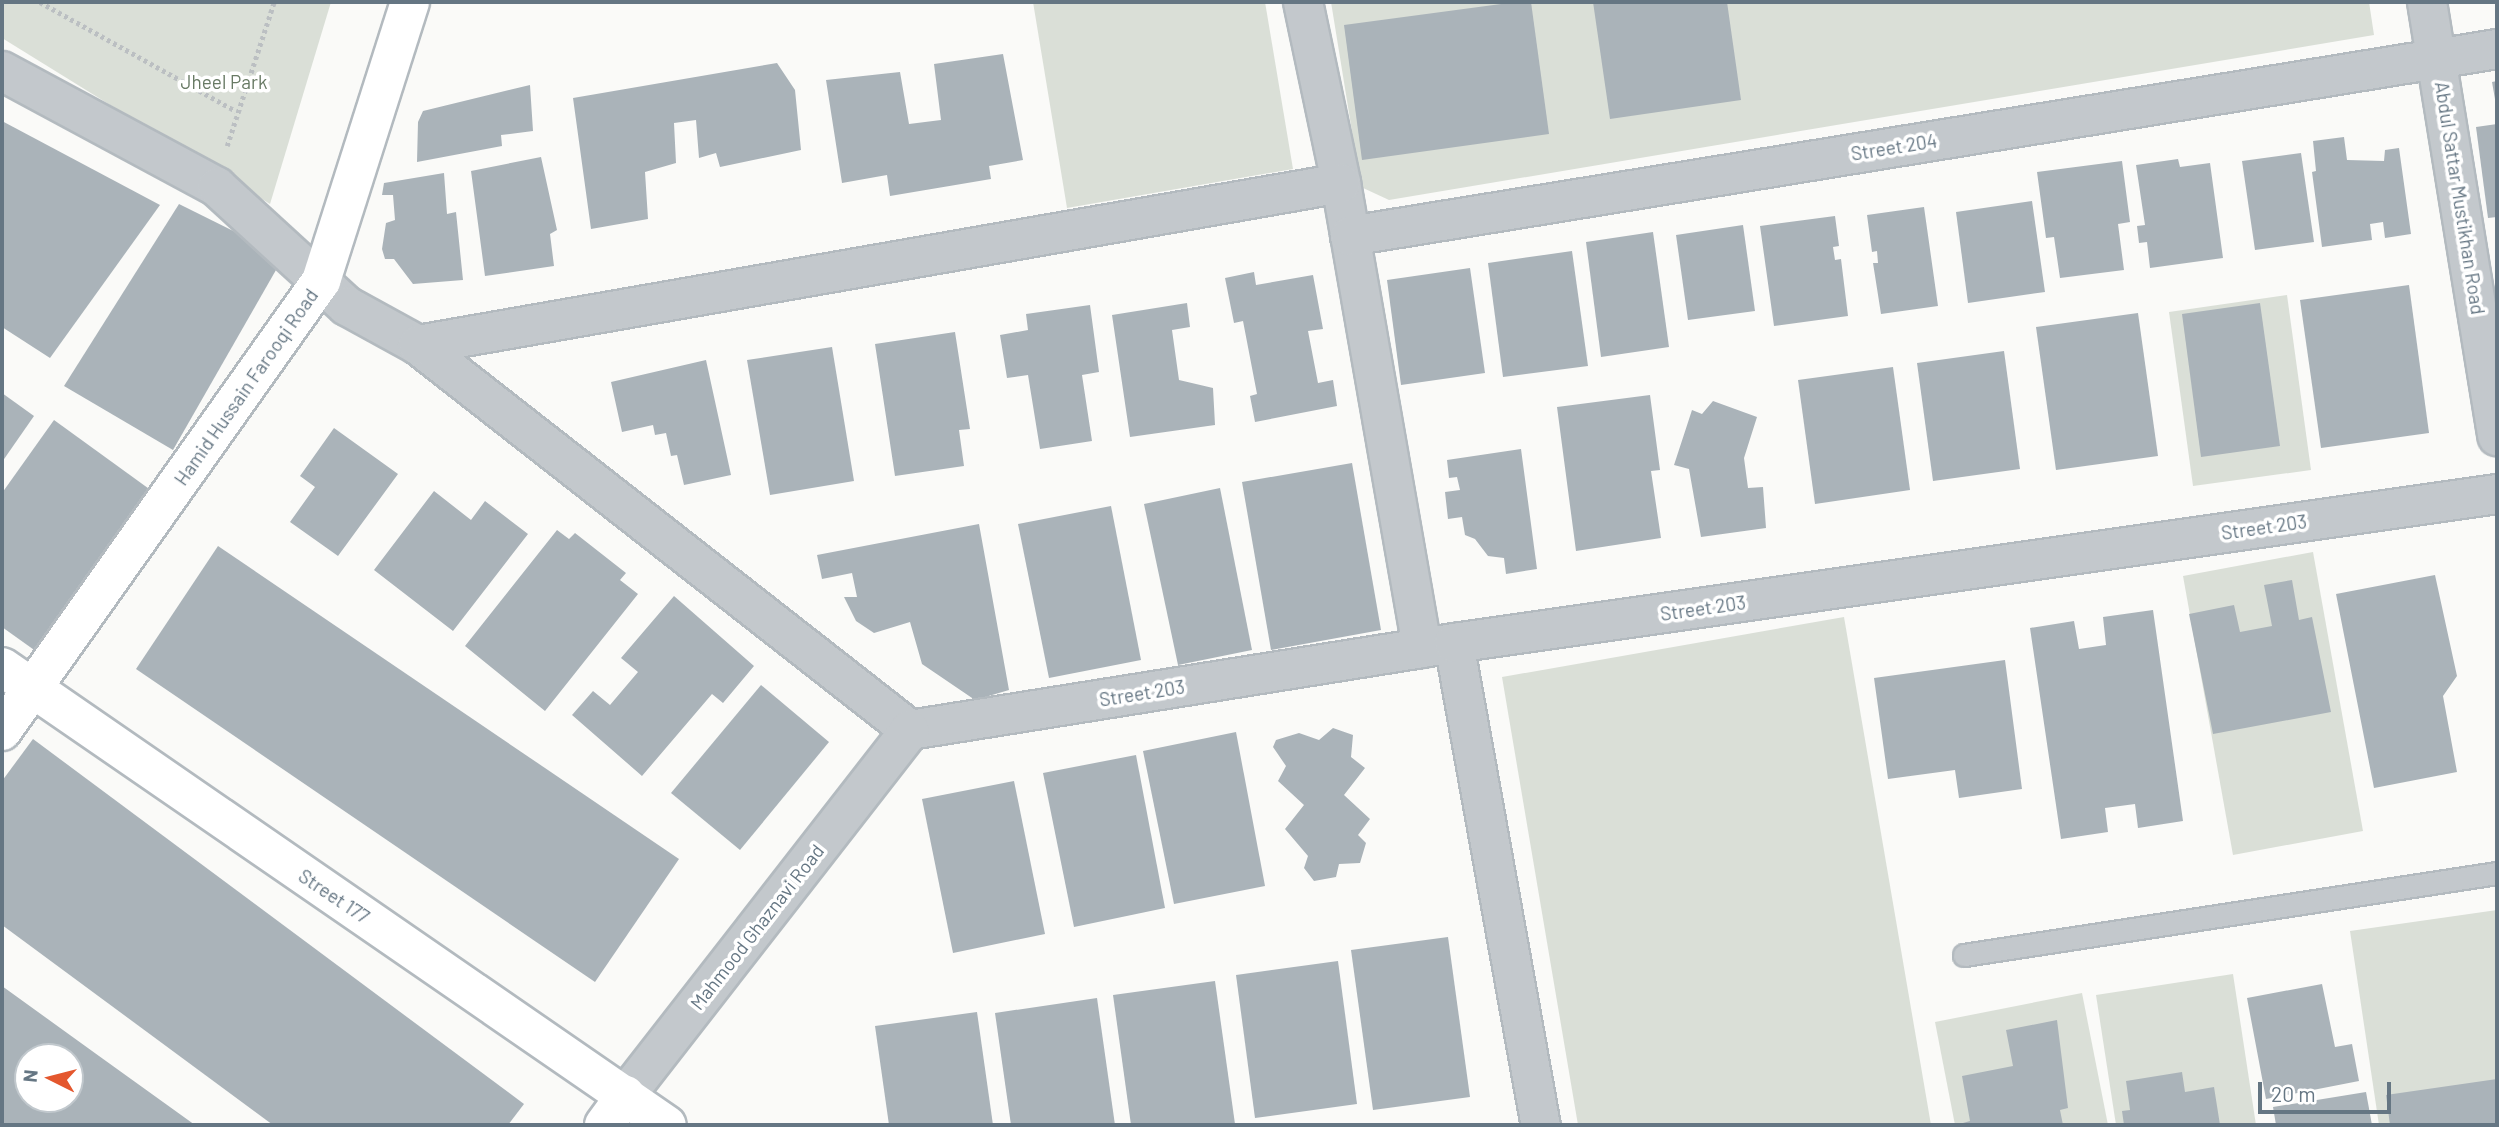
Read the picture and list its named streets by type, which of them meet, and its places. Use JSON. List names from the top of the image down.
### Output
{
  "streets": {
    "street": [
      "Street 204",
      "Abdul Sattar Mustikhan Road",
      "Hamid Hussain Farooqi Road",
      "Street 203",
      "Street 177",
      "Mahmood Ghaznavi Road"
    ]
  },
  "crossings": [
    ["Street 204", "Abdul Sattar Mustikhan Road"],
    ["Hamid Hussain Farooqi Road", "Street 177"],
    ["Street 203", "Mahmood Ghaznavi Road"],
    ["Street 177", "Mahmood Ghaznavi Road"]
  ],
  "parks": ["Jheel Park"],
  "scale_bar": "20 m",
  "north": "left"
}
